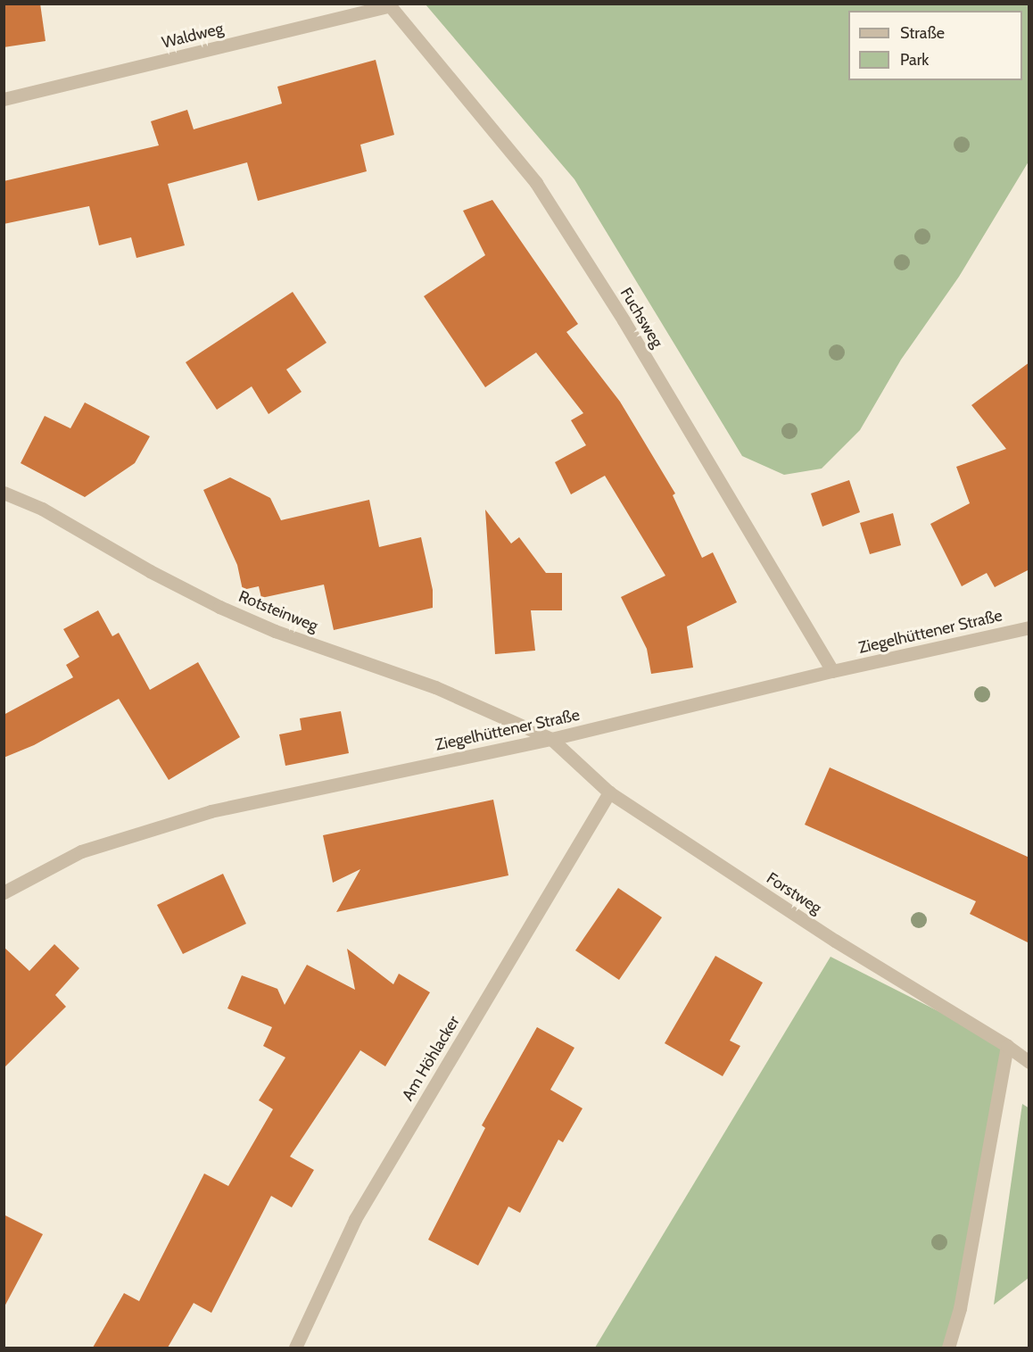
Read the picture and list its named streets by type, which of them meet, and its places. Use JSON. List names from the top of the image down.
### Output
{
  "streets": {
    "street": [
      "Waldweg",
      "Fuchsweg",
      "Rotsteinweg",
      "Ziegelhüttener Straße",
      "Forstweg",
      "Am Höhlacker"
    ]
  },
  "crossings": [
    ["Waldweg", "Fuchsweg"],
    ["Fuchsweg", "Ziegelhüttener Straße"],
    ["Rotsteinweg", "Ziegelhüttener Straße"],
    ["Rotsteinweg", "Forstweg"],
    ["Ziegelhüttener Straße", "Forstweg"],
    ["Forstweg", "Am Höhlacker"]
  ],
  "legend": ["Straße", "Park"]
}
